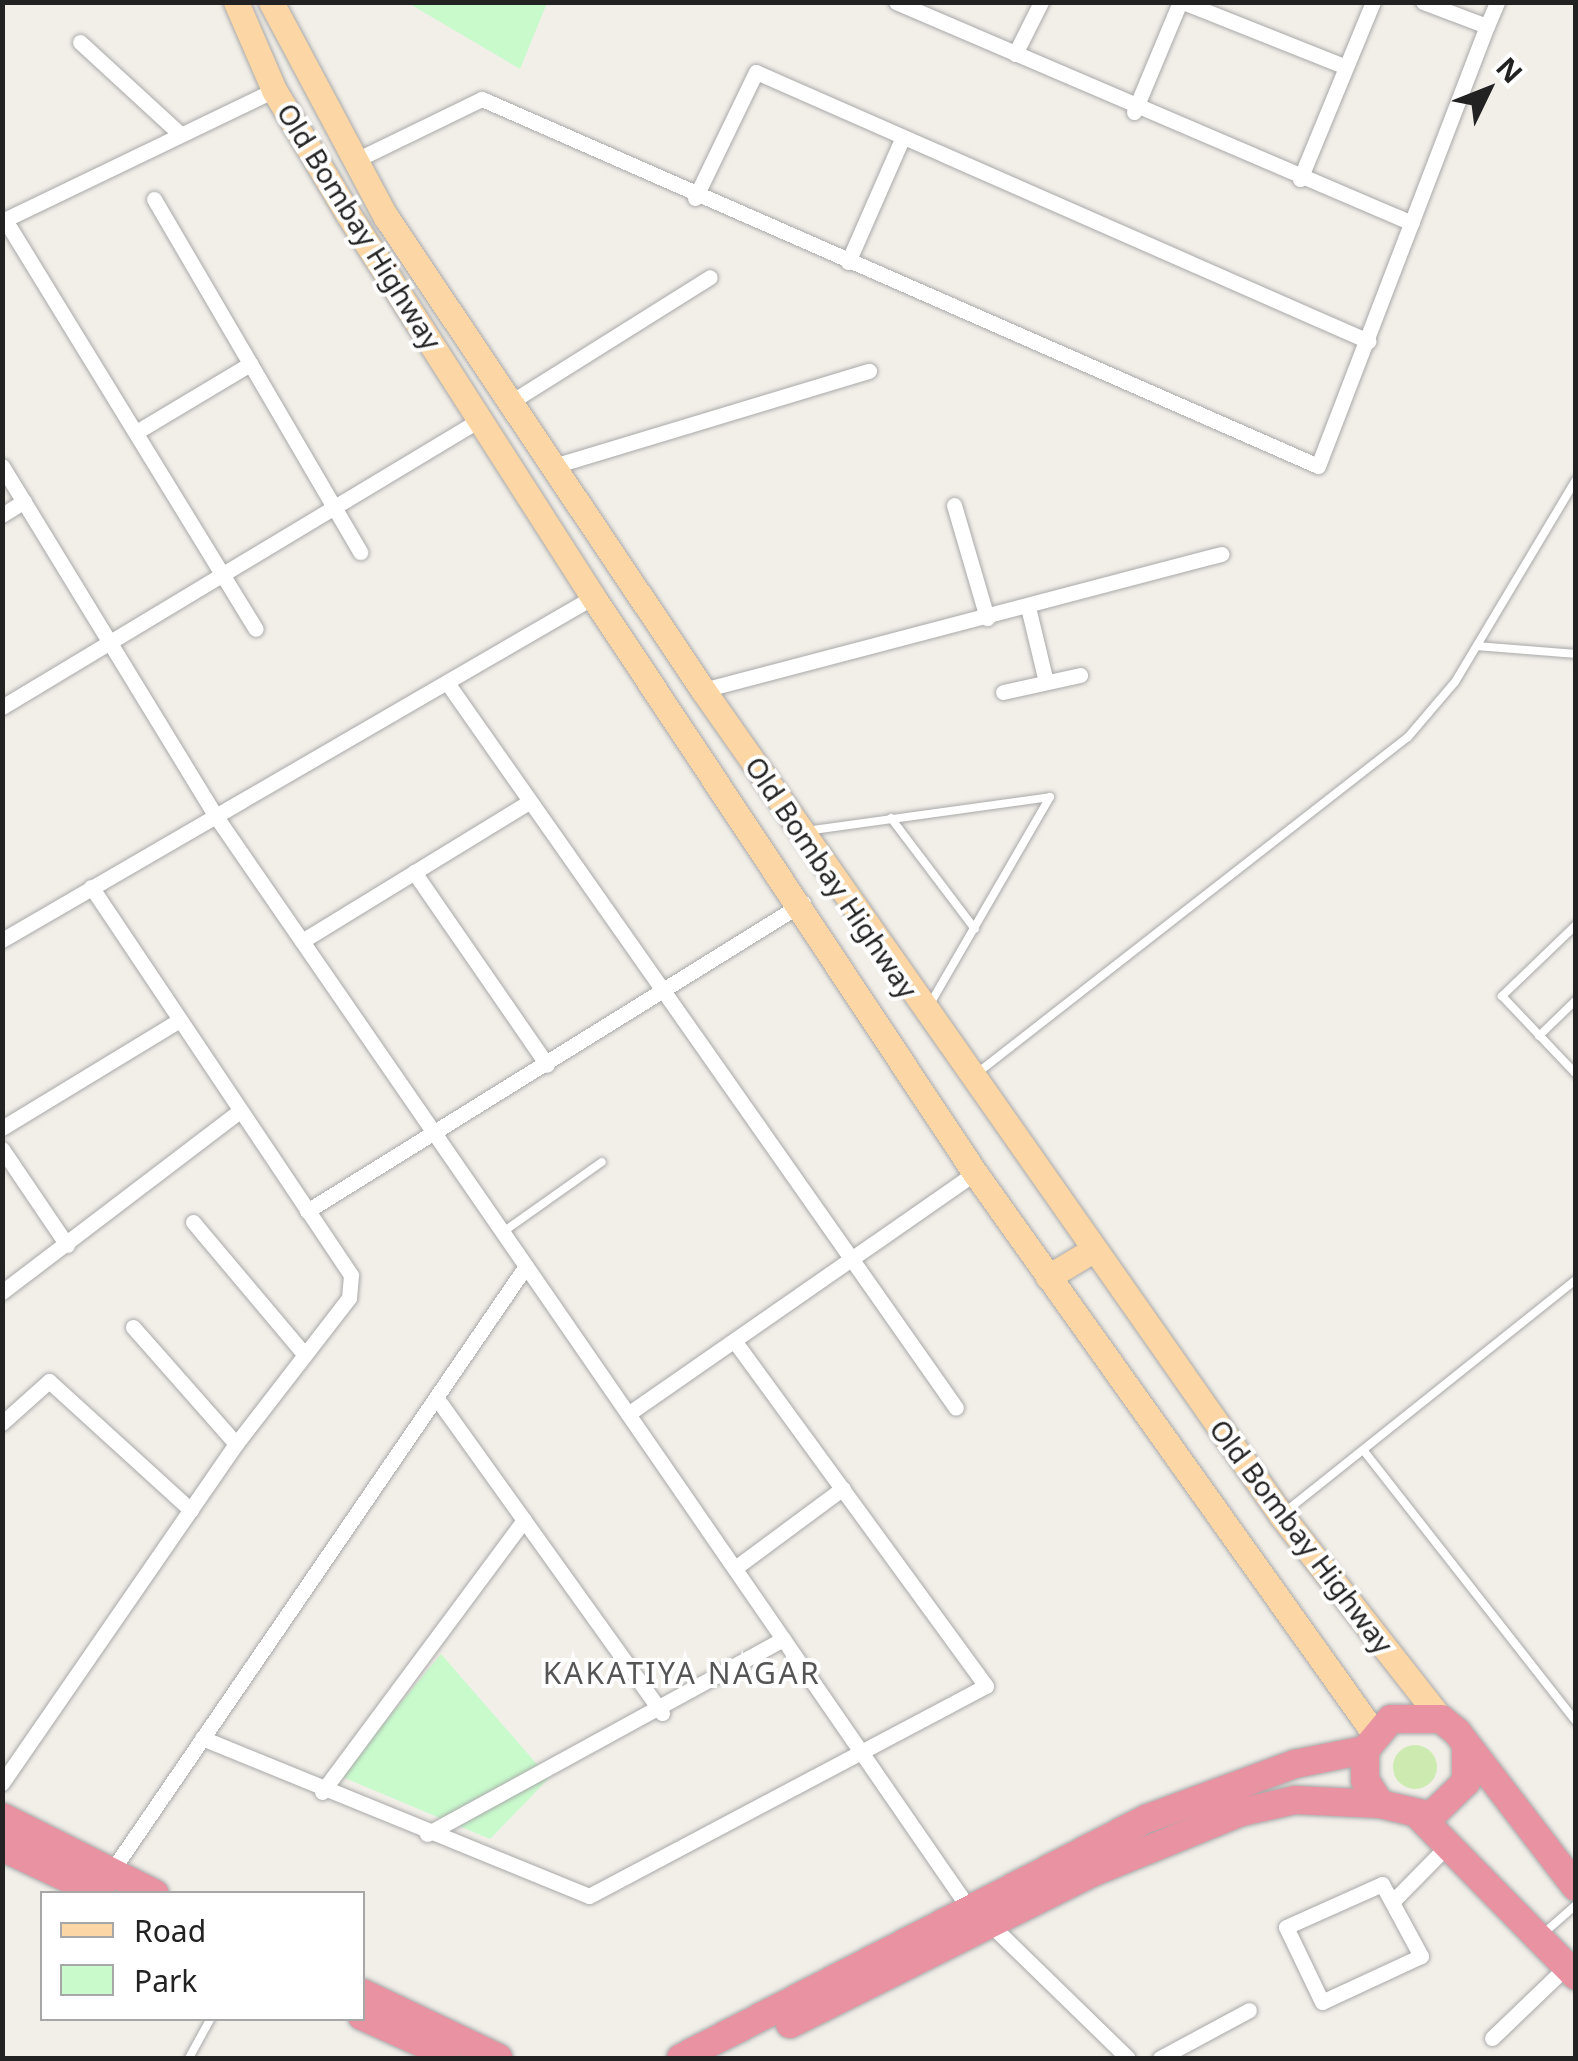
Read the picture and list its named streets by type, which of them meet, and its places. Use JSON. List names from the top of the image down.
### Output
{
  "streets": {
    "main road": ["Old Bombay Highway"]
  },
  "districts": ["KAKATIYA NAGAR"],
  "legend": ["Road", "Park"],
  "north": "top right"
}
